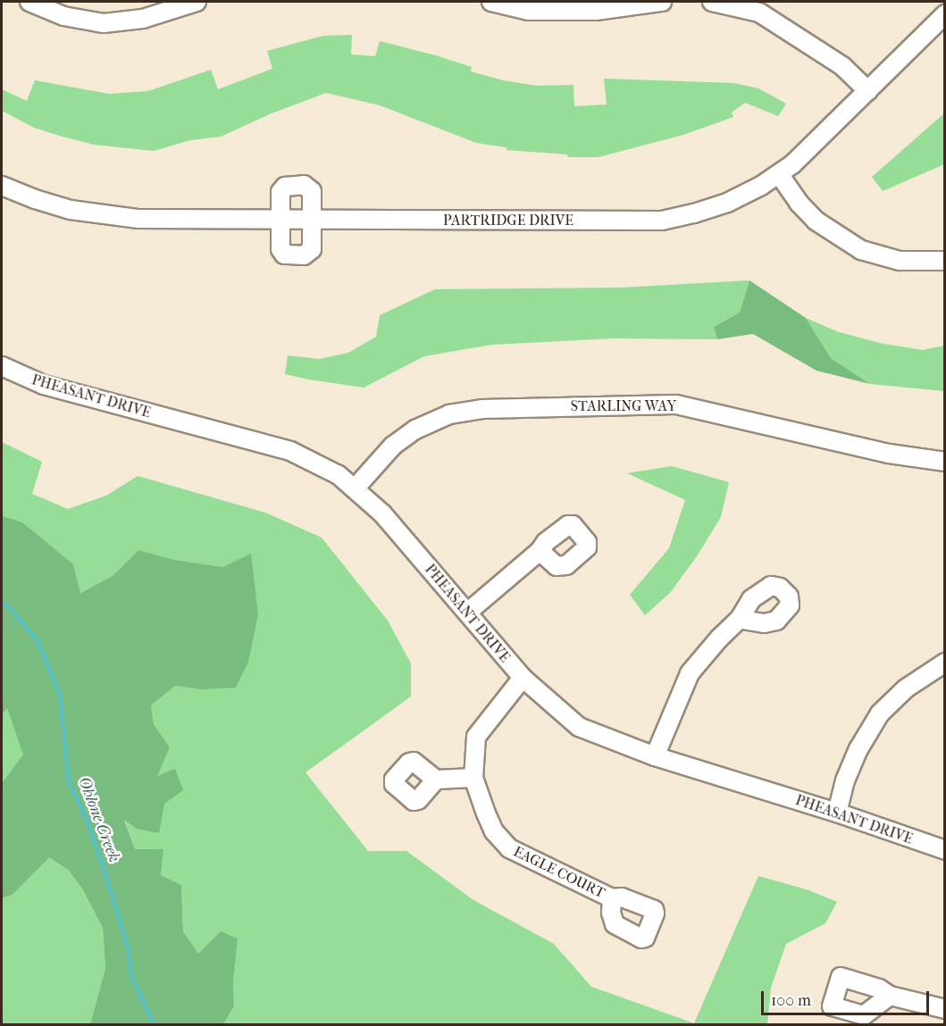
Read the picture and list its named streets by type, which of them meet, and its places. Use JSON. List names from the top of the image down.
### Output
{
  "streets": {
    "street": [
      "PARTRIDGE DRIVE",
      "PHEASANT DRIVE",
      "STARLING WAY",
      "EAGLE COURT"
    ]
  },
  "crossings": [
    ["PHEASANT DRIVE", "STARLING WAY"],
    ["PHEASANT DRIVE", "EAGLE COURT"]
  ],
  "water": ["Ohlone Creek"],
  "scale_bar": "100 m"
}
